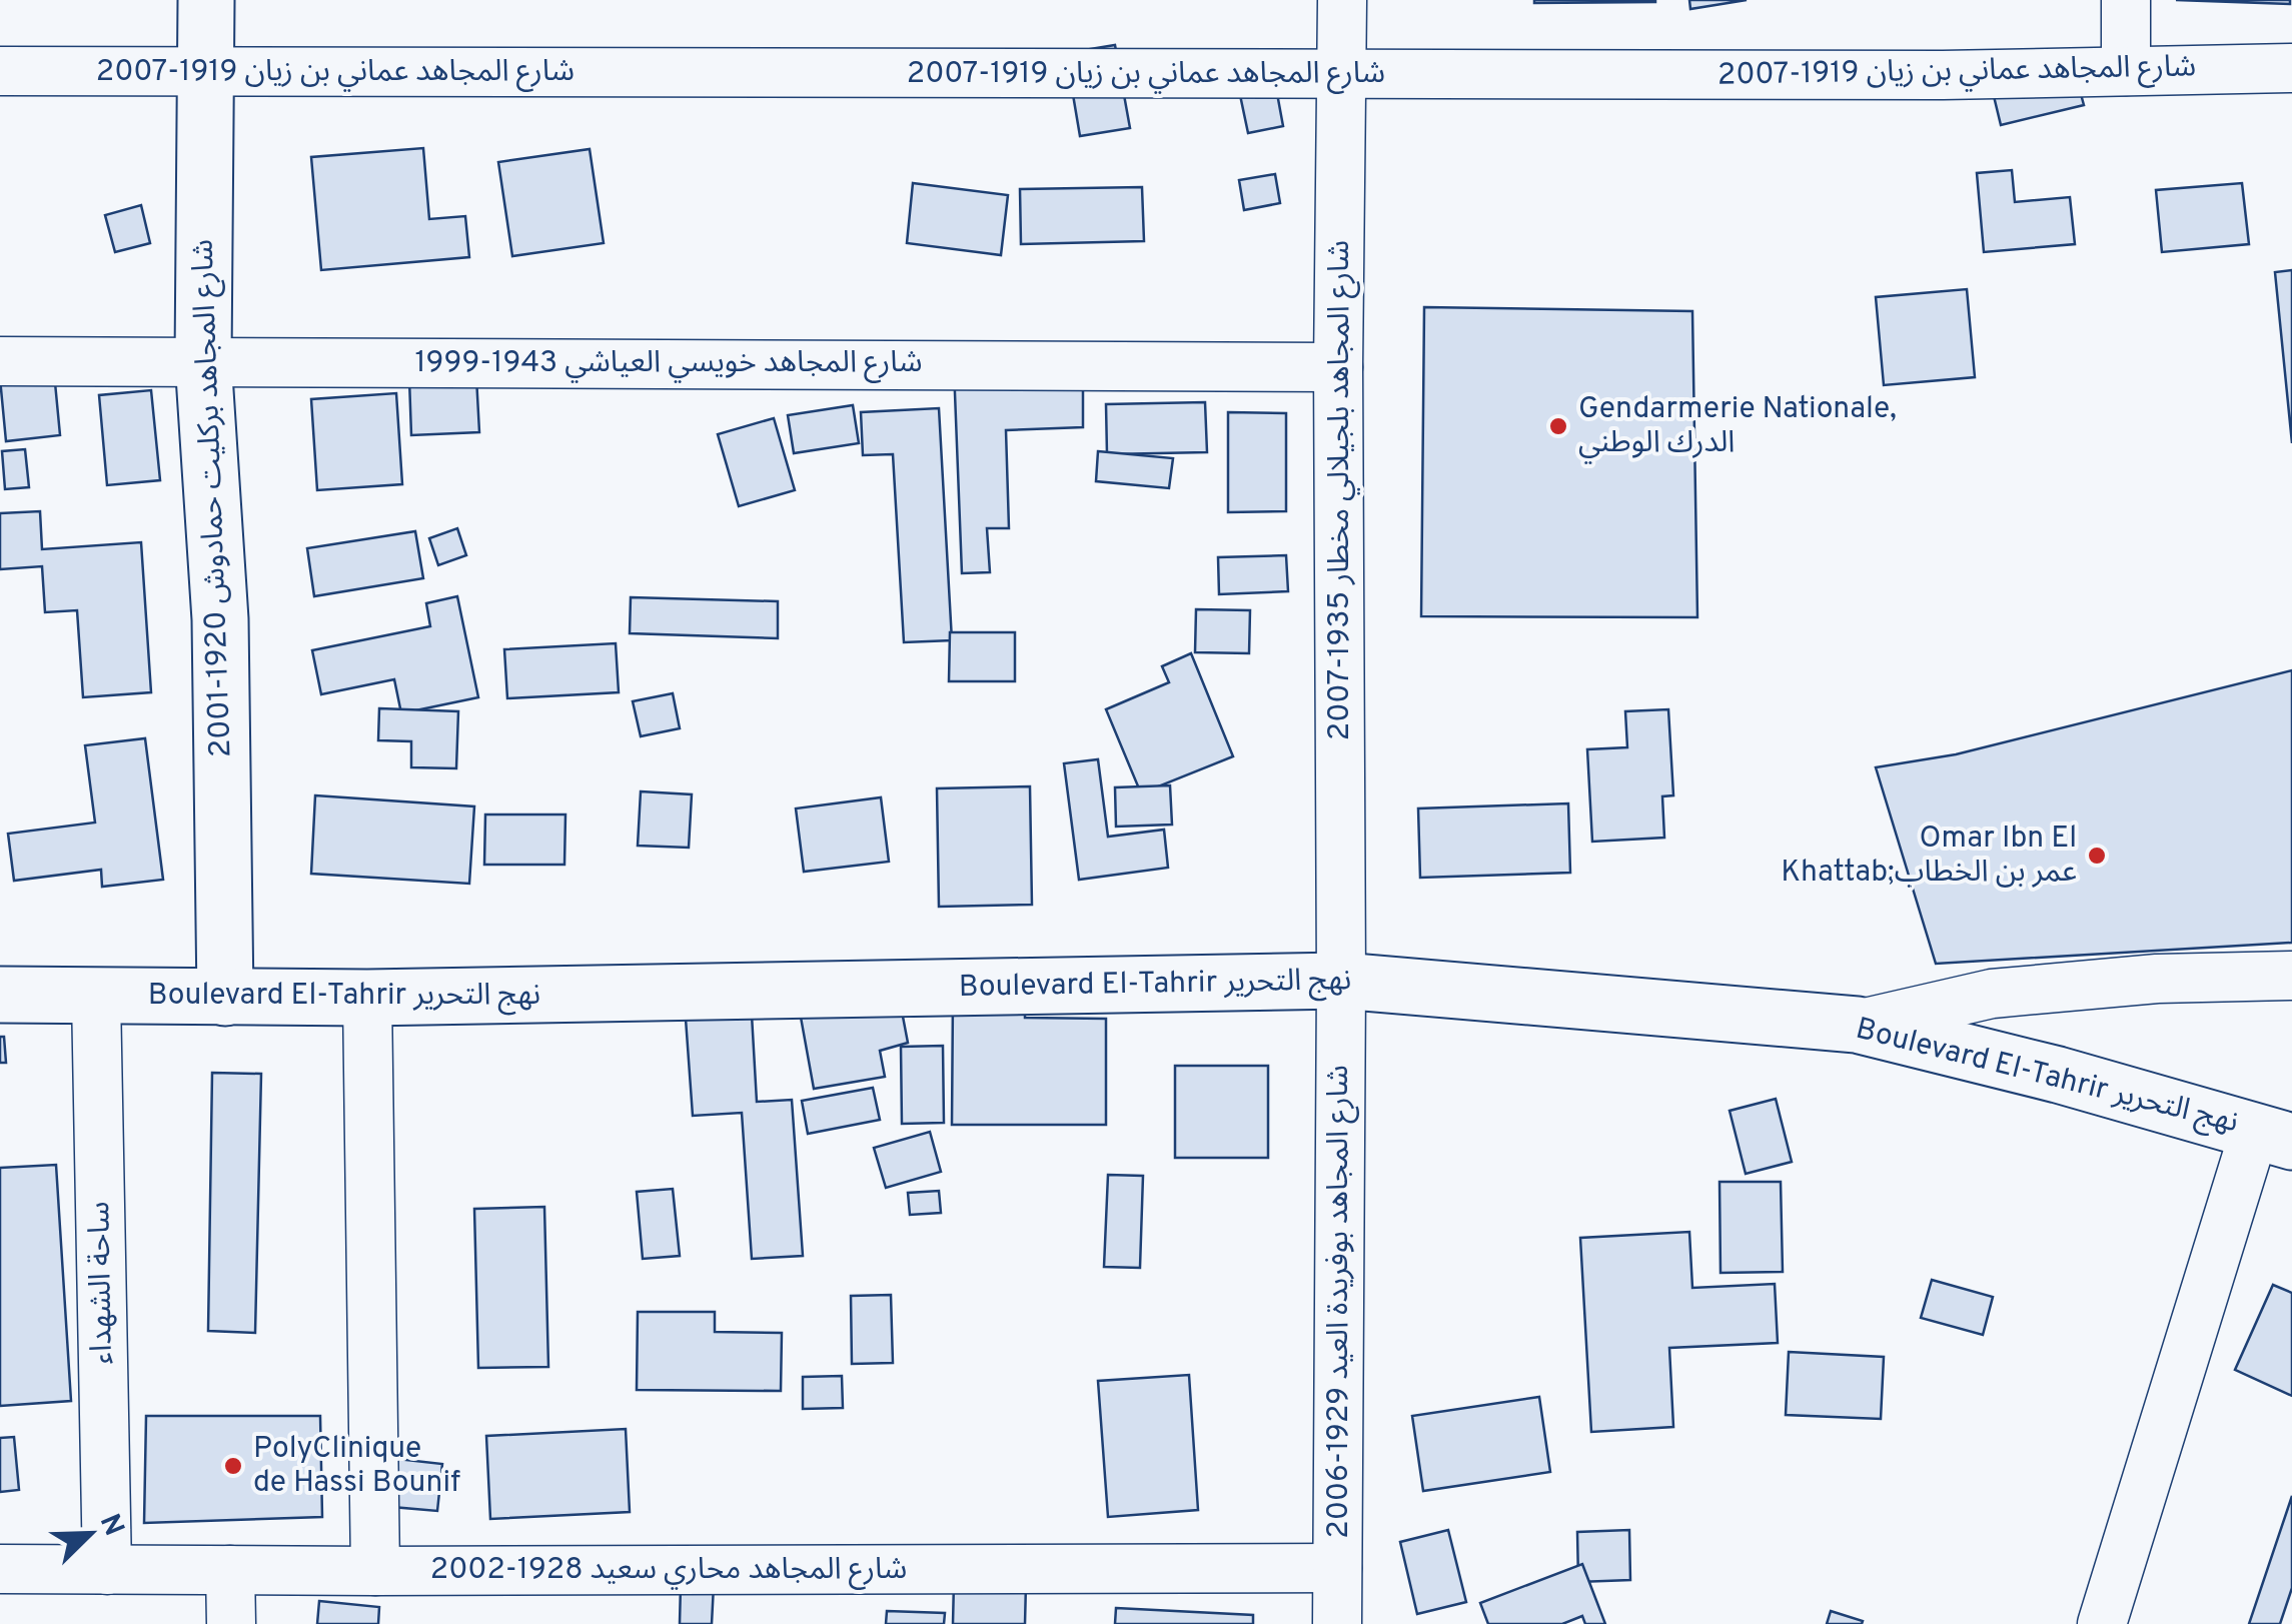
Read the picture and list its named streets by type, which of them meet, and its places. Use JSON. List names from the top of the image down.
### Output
{
  "streets": {
    "main road": ["شارع المجاهد بركليت حمادوش 1920-2001", "Boulevard El-Tahrir نهج التحرير"],
    "street": [
      "شارع المجاهد عماني بن زيان 1919-2007",
      "شارع المجاهد خويسي العياشي 1943-1999",
      "شارع المجاهد بلجيلالي مخطار 1935-2007",
      "ساحة الشهداء",
      "شارع المجاهد بوفريدة العيد 1929-2006",
      "شارع المجاهد محاري سعيد 1928-2002"
    ]
  },
  "crossings": [
    ["شارع المجاهد عماني بن زيان 1919-2007", "شارع المجاهد بلجيلالي مخطار 1935-2007"],
    ["شارع المجاهد عماني بن زيان 1919-2007", "شارع المجاهد بركليت حمادوش 1920-2001"],
    ["شارع المجاهد خويسي العياشي 1943-1999", "شارع المجاهد بلجيلالي مخطار 1935-2007"],
    ["شارع المجاهد خويسي العياشي 1943-1999", "شارع المجاهد بركليت حمادوش 1920-2001"],
    ["شارع المجاهد بلجيلالي مخطار 1935-2007", "Boulevard El-Tahrir نهج التحرير"],
    ["شارع المجاهد بلجيلالي مخطار 1935-2007", "شارع المجاهد بوفريدة العيد 1929-2006"],
    ["شارع المجاهد بركليت حمادوش 1920-2001", "Boulevard El-Tahrir نهج التحرير"],
    ["Boulevard El-Tahrir نهج التحرير", "ساحة الشهداء"],
    ["Boulevard El-Tahrir نهج التحرير", "شارع المجاهد بوفريدة العيد 1929-2006"],
    ["ساحة الشهداء", "شارع المجاهد محاري سعيد 1928-2002"],
    ["شارع المجاهد بوفريدة العيد 1929-2006", "شارع المجاهد محاري سعيد 1928-2002"]
  ],
  "places": ["Gendarmerie Nationale, الدرك الوطني", "Omar Ibn El Khattab;عمر بن الخطاب", "PolyClinique de Hassi Bounif"],
  "north": "top right"
}
